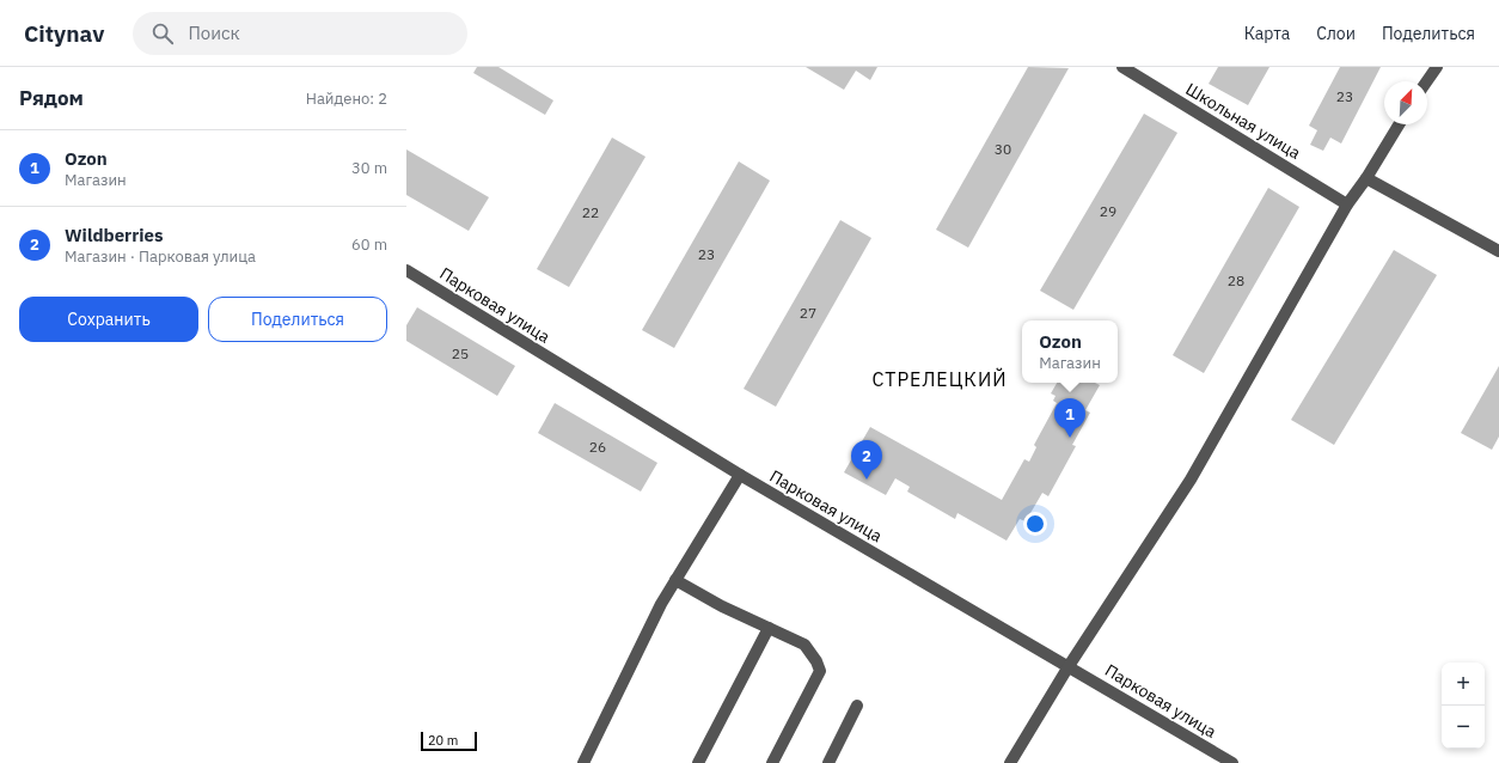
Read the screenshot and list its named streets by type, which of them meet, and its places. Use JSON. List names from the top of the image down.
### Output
{
  "streets": {
    "street": ["Школьная улица", "Парковая улица"]
  },
  "districts": ["СТРЕЛЕЦКИЙ"],
  "house_numbers": [
    "23",
    "30",
    "29",
    "22",
    "23",
    "28",
    "27",
    "25",
    "26"
  ],
  "scale_bar": "20 m",
  "north": "top right",
  "page": {
    "header": "Citynav",
    "search": "Поиск",
    "nav": ["Карта", "Слои", "Поделиться"],
    "heading": ["Рядом", "Найдено: 2"],
    "list": [
      {
        "mark": "1",
        "name": "Ozon",
        "note": "Магазин",
        "value": "30 m"
      },
      {
        "mark": "2",
        "name": "Wildberries",
        "note": "Магазин · Парковая улица",
        "value": "60 m"
      }
    ],
    "buttons": ["Сохранить", "Поделиться"],
    "popup": ["Ozon", "Магазин"],
    "pins": ["1", "2"],
    "map_buttons": ["+", "−"],
    "scale": "20 m"
  }
}
